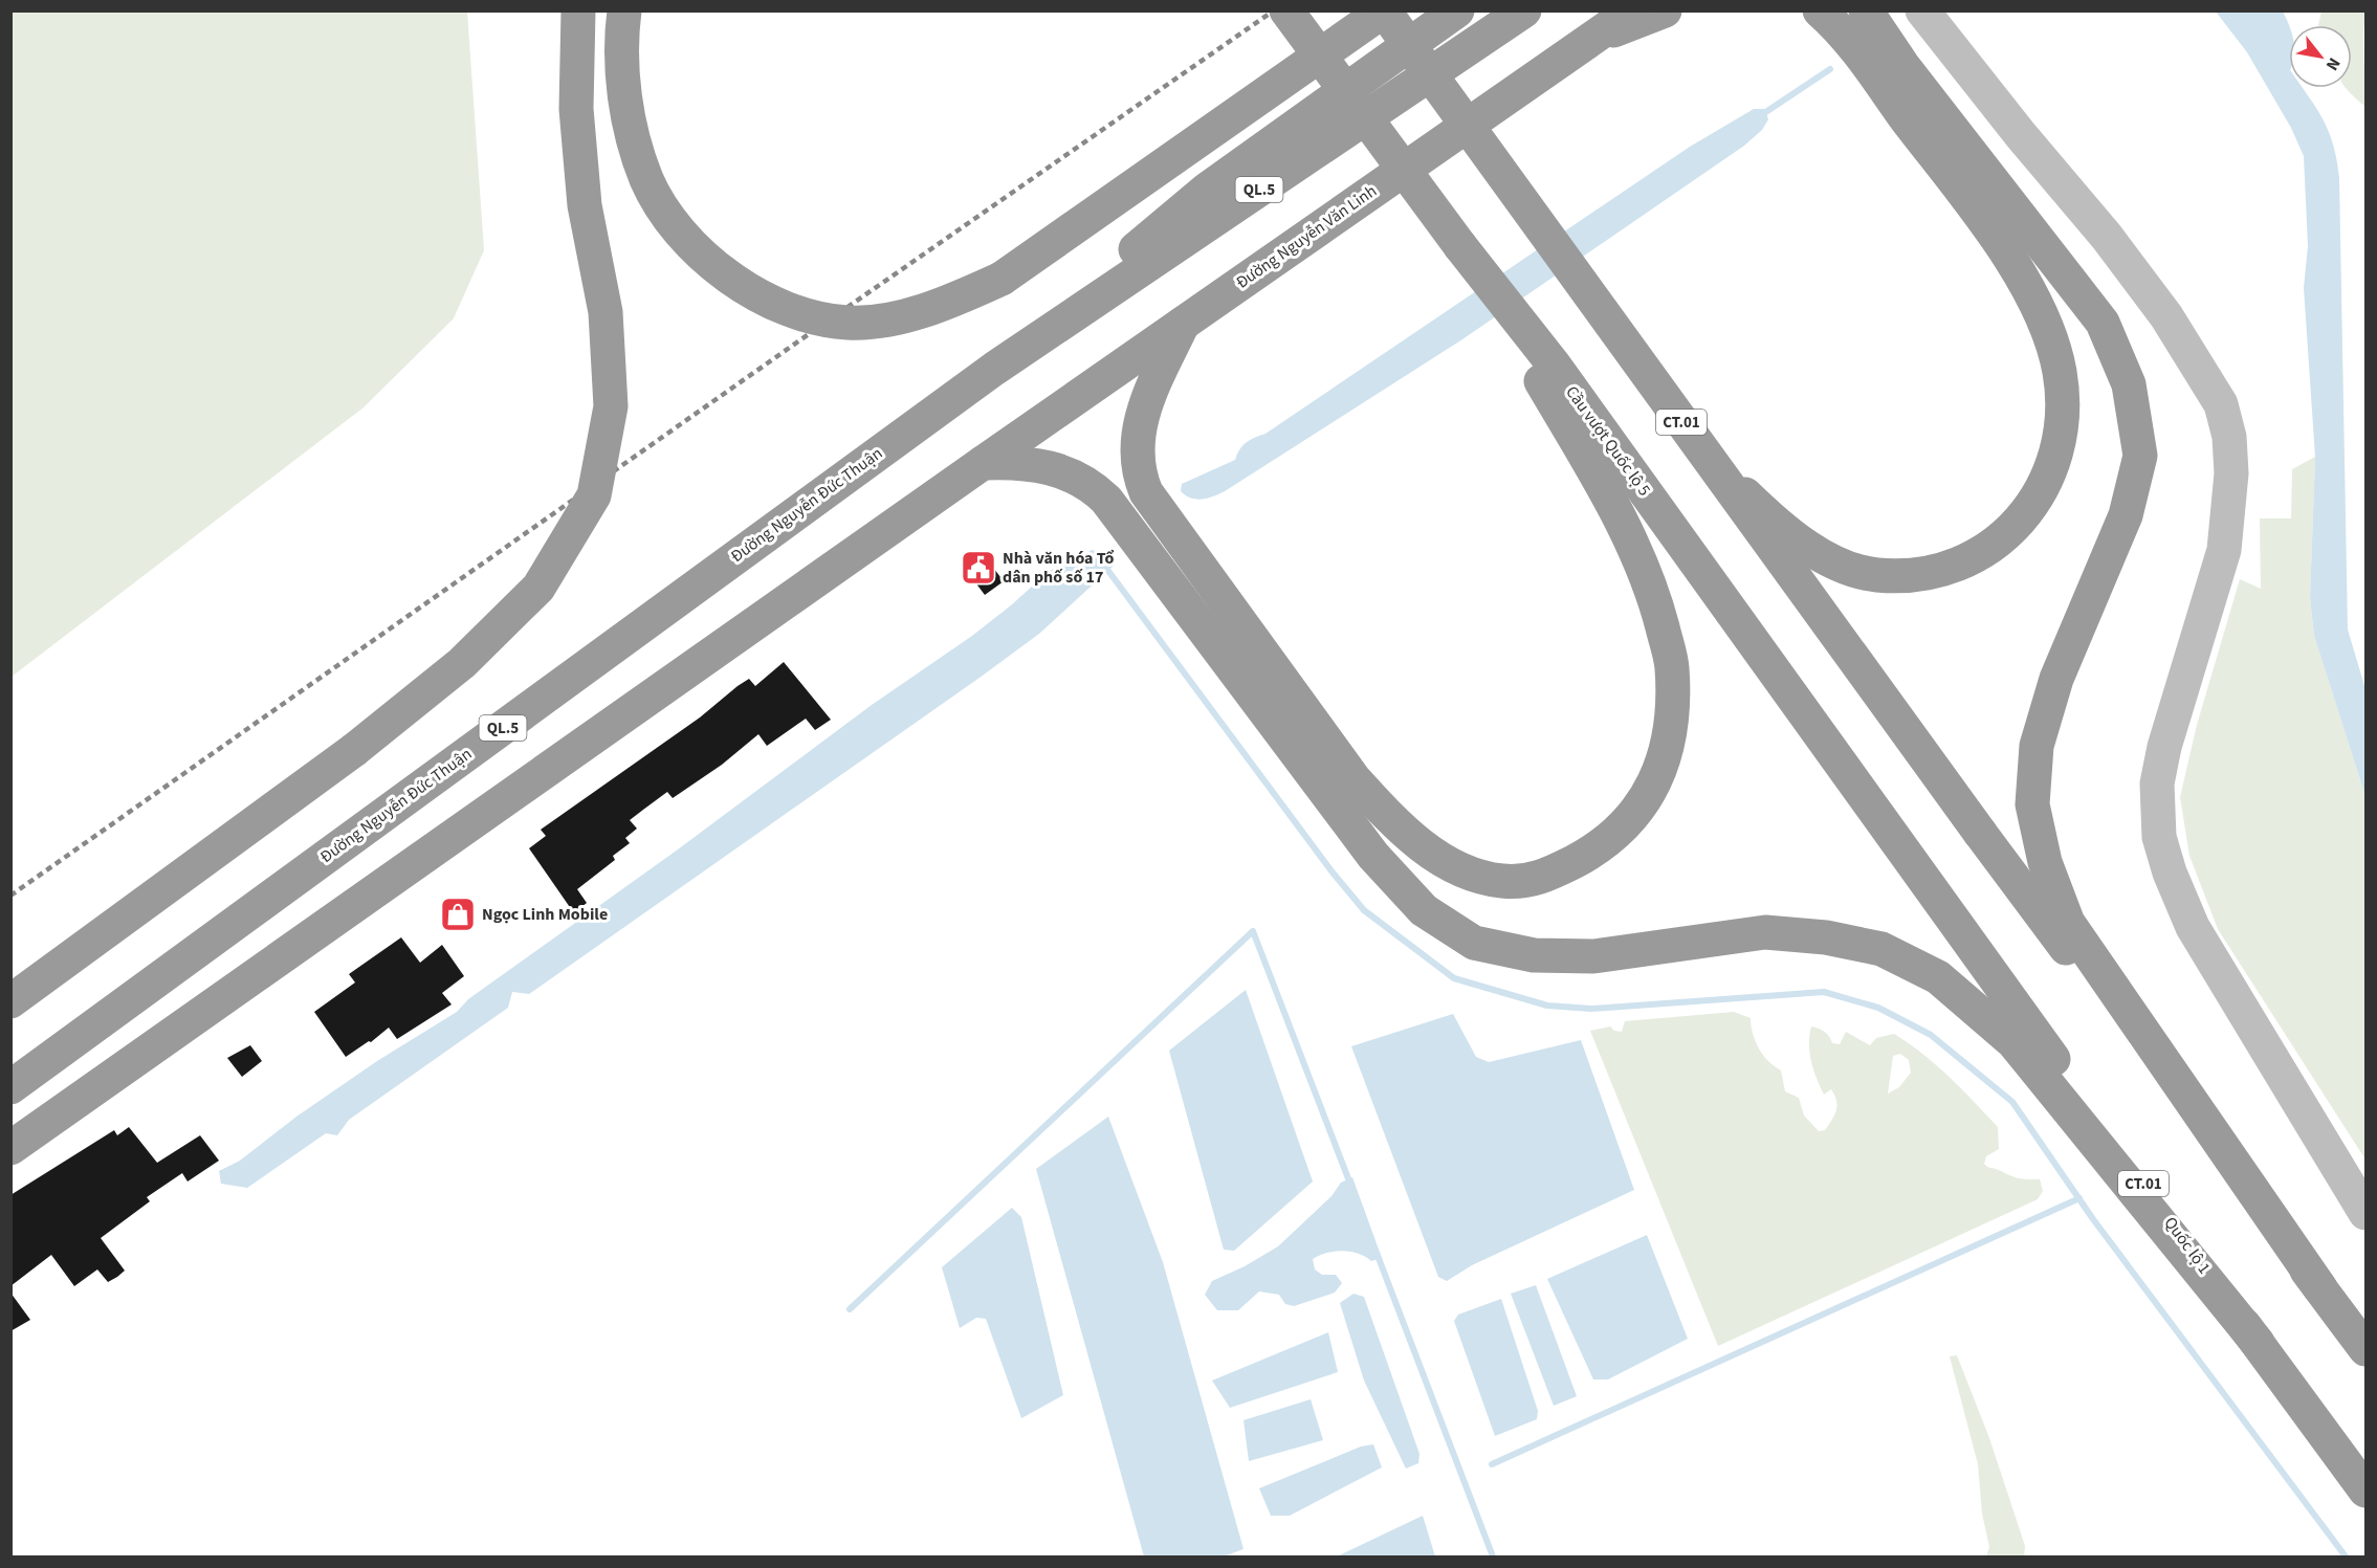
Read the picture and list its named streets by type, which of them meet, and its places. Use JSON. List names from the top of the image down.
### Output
{
  "streets": {
    "highway": [
      "QL.5",
      "Đường Nguyễn Văn Linh",
      "CT.01",
      "Cầu vượt Quốc lộ 5",
      "Đường Nguyễn Đức Thuận",
      "Quốc lộ 1"
    ]
  },
  "crossings": [
    ["QL.5", "Đường Nguyễn Đức Thuận"],
    ["Cầu vượt Quốc lộ 5", "Quốc lộ 1"]
  ],
  "places": {
    "public building": ["Nhà văn hóa Tổ dân phố số 17"],
    "shop": ["Ngọc Linh Mobile"]
  },
  "north": "bottom right"
}
